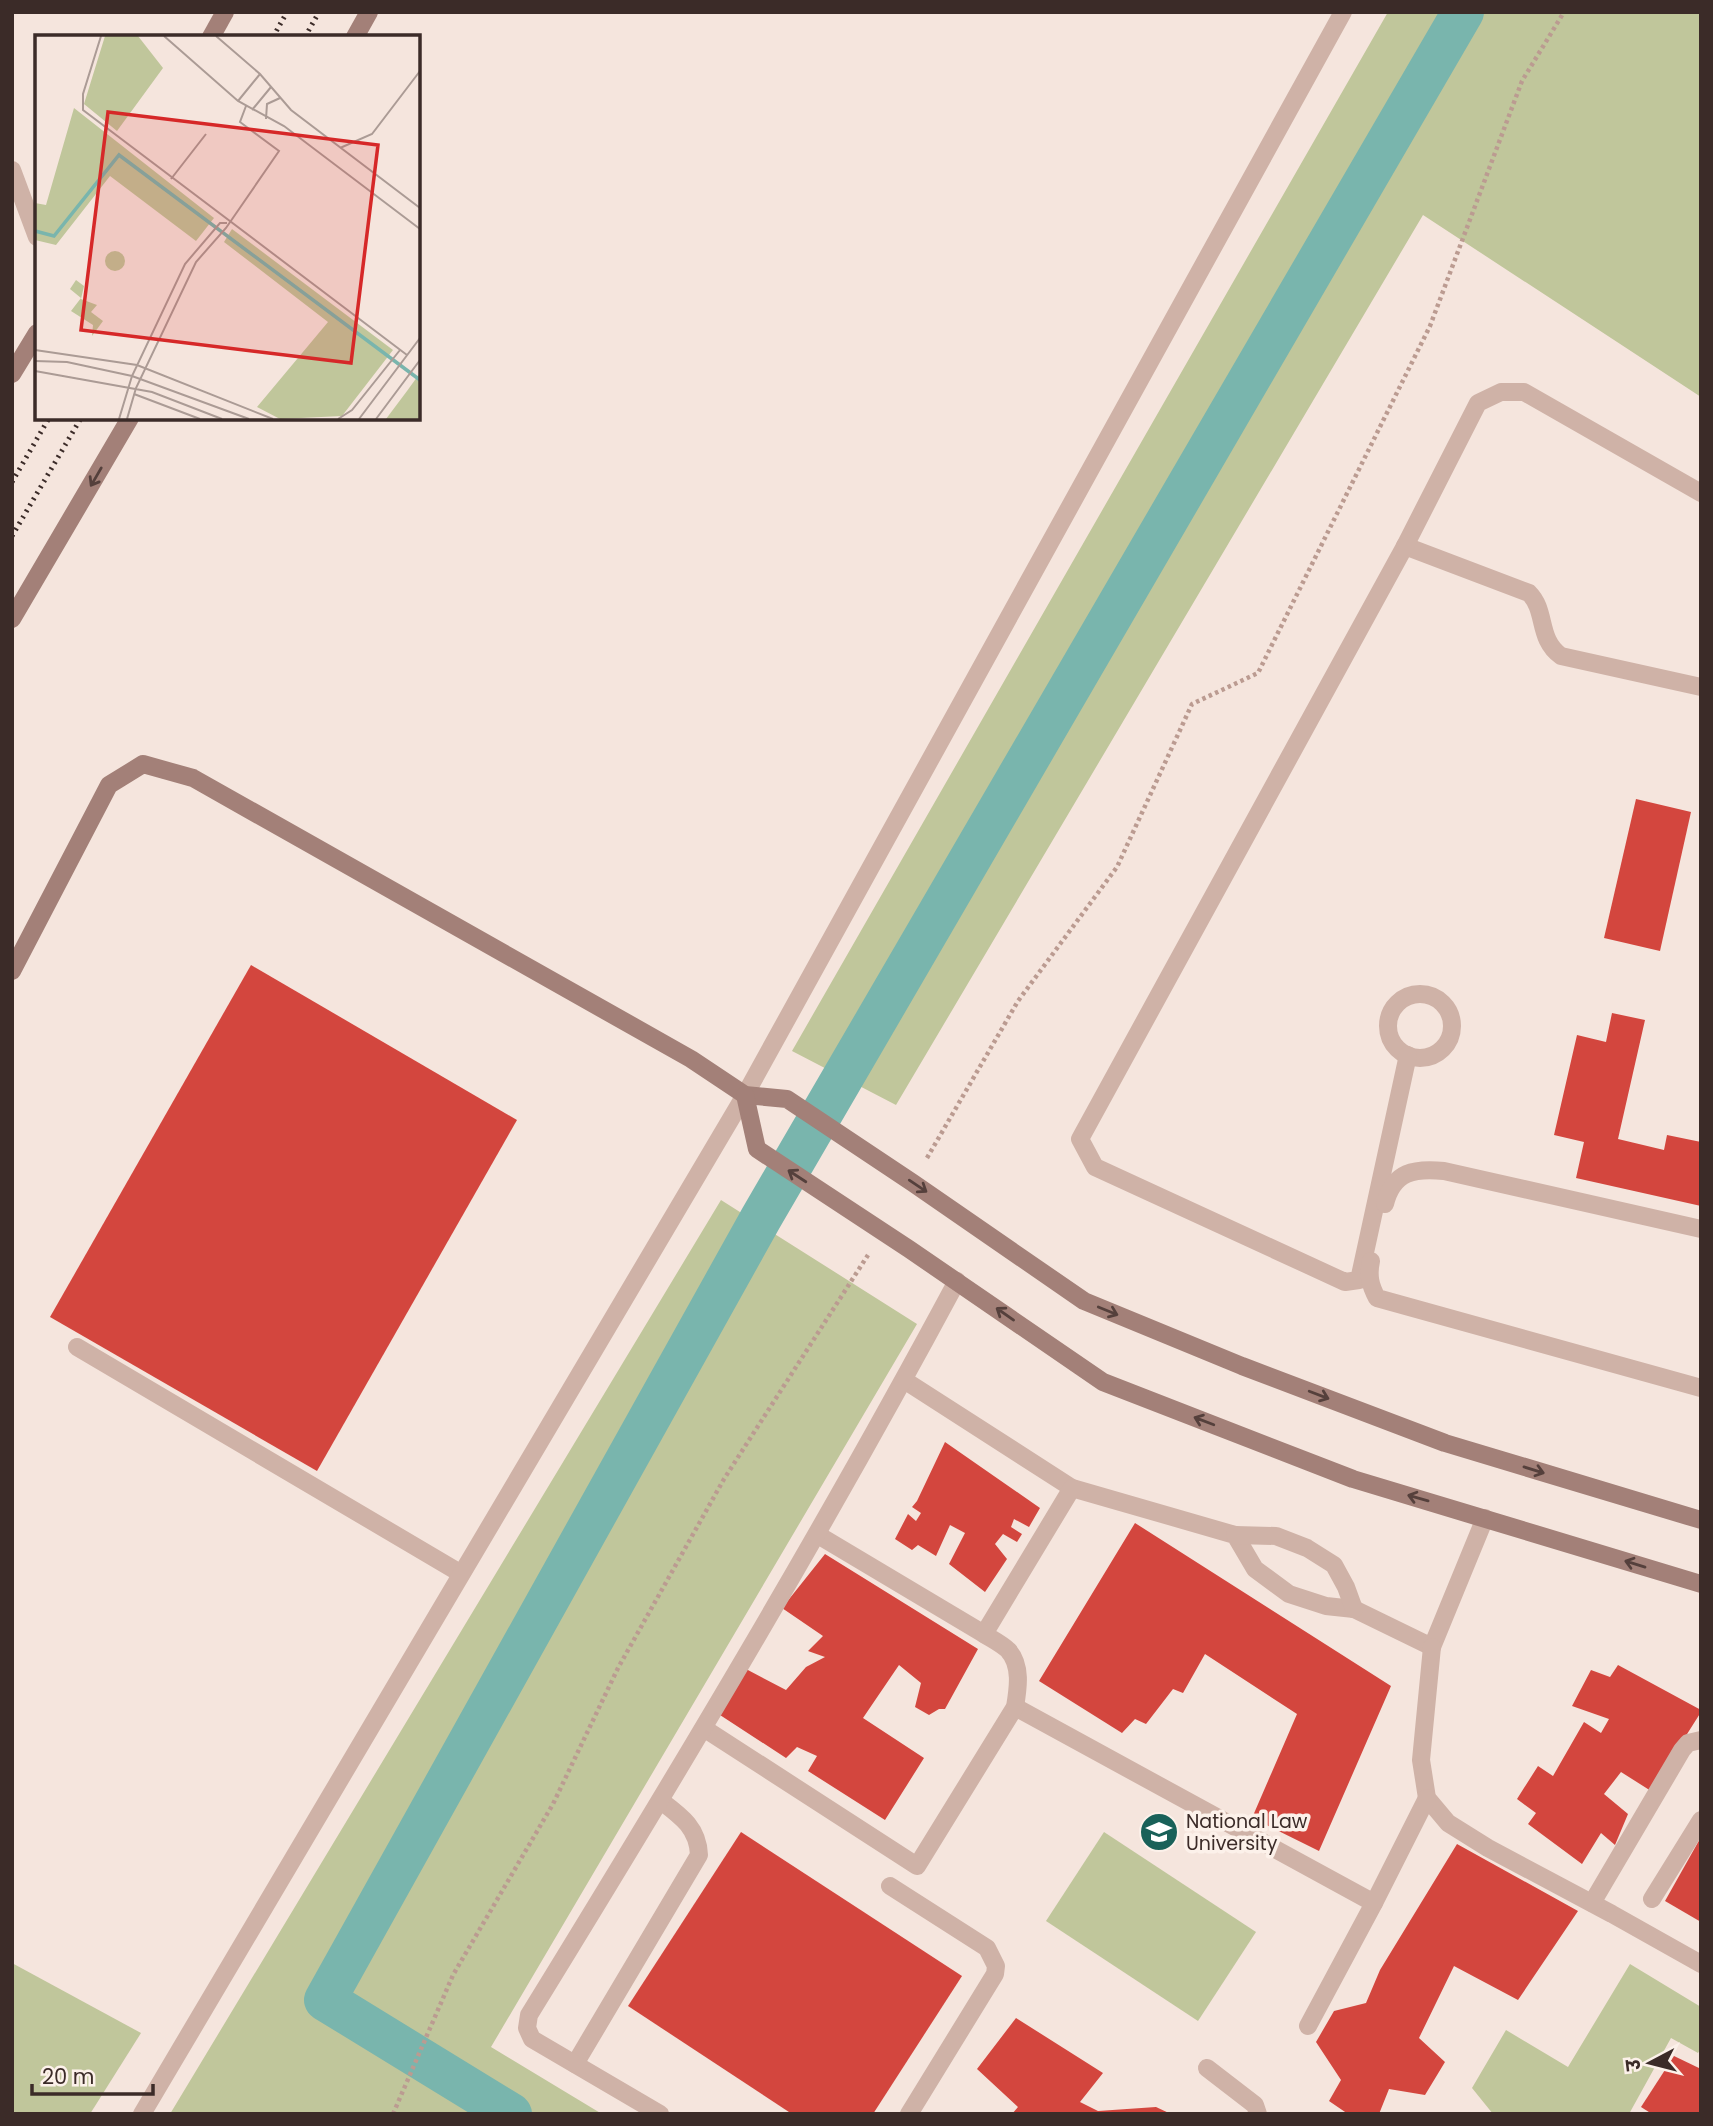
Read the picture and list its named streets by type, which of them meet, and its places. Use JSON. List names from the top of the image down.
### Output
{
  "places": {
    "school or university": ["National Law University"]
  },
  "scale_bar": "20 m",
  "north": "left"
}
